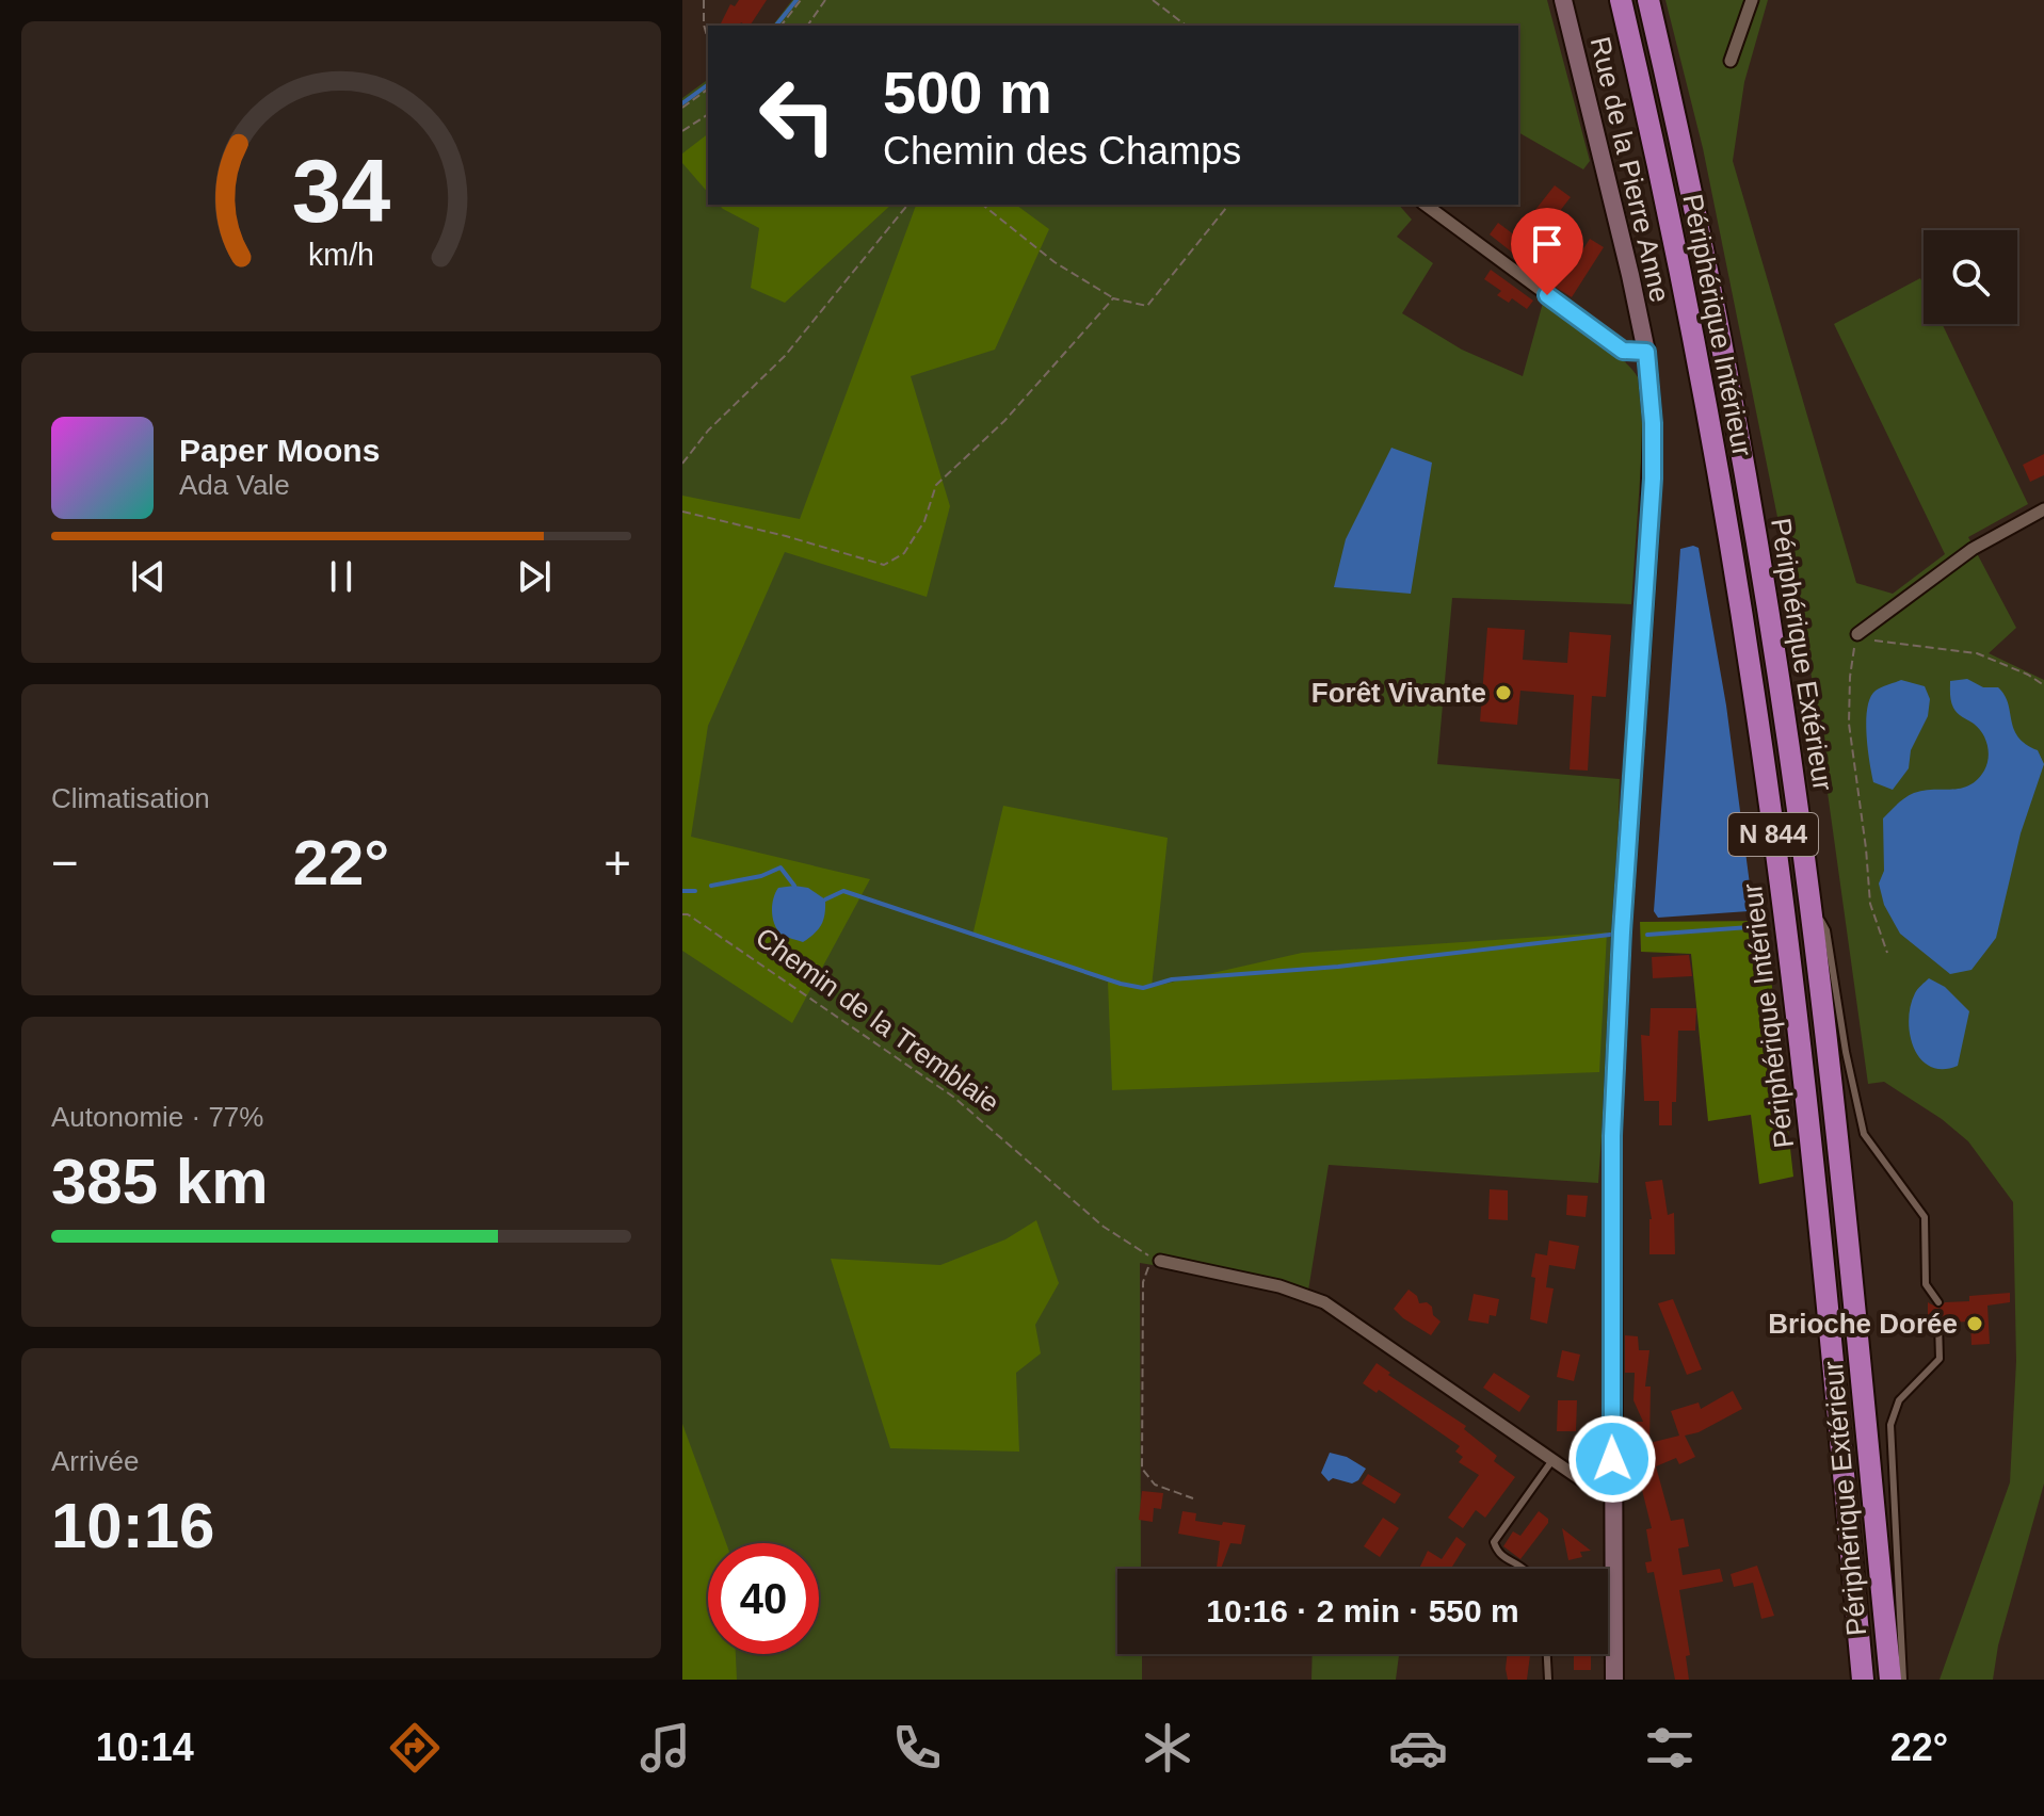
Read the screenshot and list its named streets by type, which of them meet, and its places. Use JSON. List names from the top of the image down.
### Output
{
  "streets": {
    "highway": ["Périphérique Intérieur", "Périphérique Extérieur", "N 844"],
    "street": ["Rue de la Pierre Anne"],
    "path": ["Chemin de la Tremblaie"]
  },
  "places": ["Forêt Vivante", "Brioche Dorée"],
  "page": {
    "turn": ["500 m", "Chemin des Champs"],
    "song": ["Paper Moons", "Ada Vale"],
    "tile": [
      "Climatisation",
      ["Autonomie · 77%", "385 km"],
      ["Arrivée", "10:16"]
    ],
    "heat": ["−", "22°", "+"],
    "limit": "40",
    "trip": "10:16 · 2 min · 550 m",
    "tabs": ["10:14", "22°"],
    "gauge": ["34", "km/h"]
  }
}
